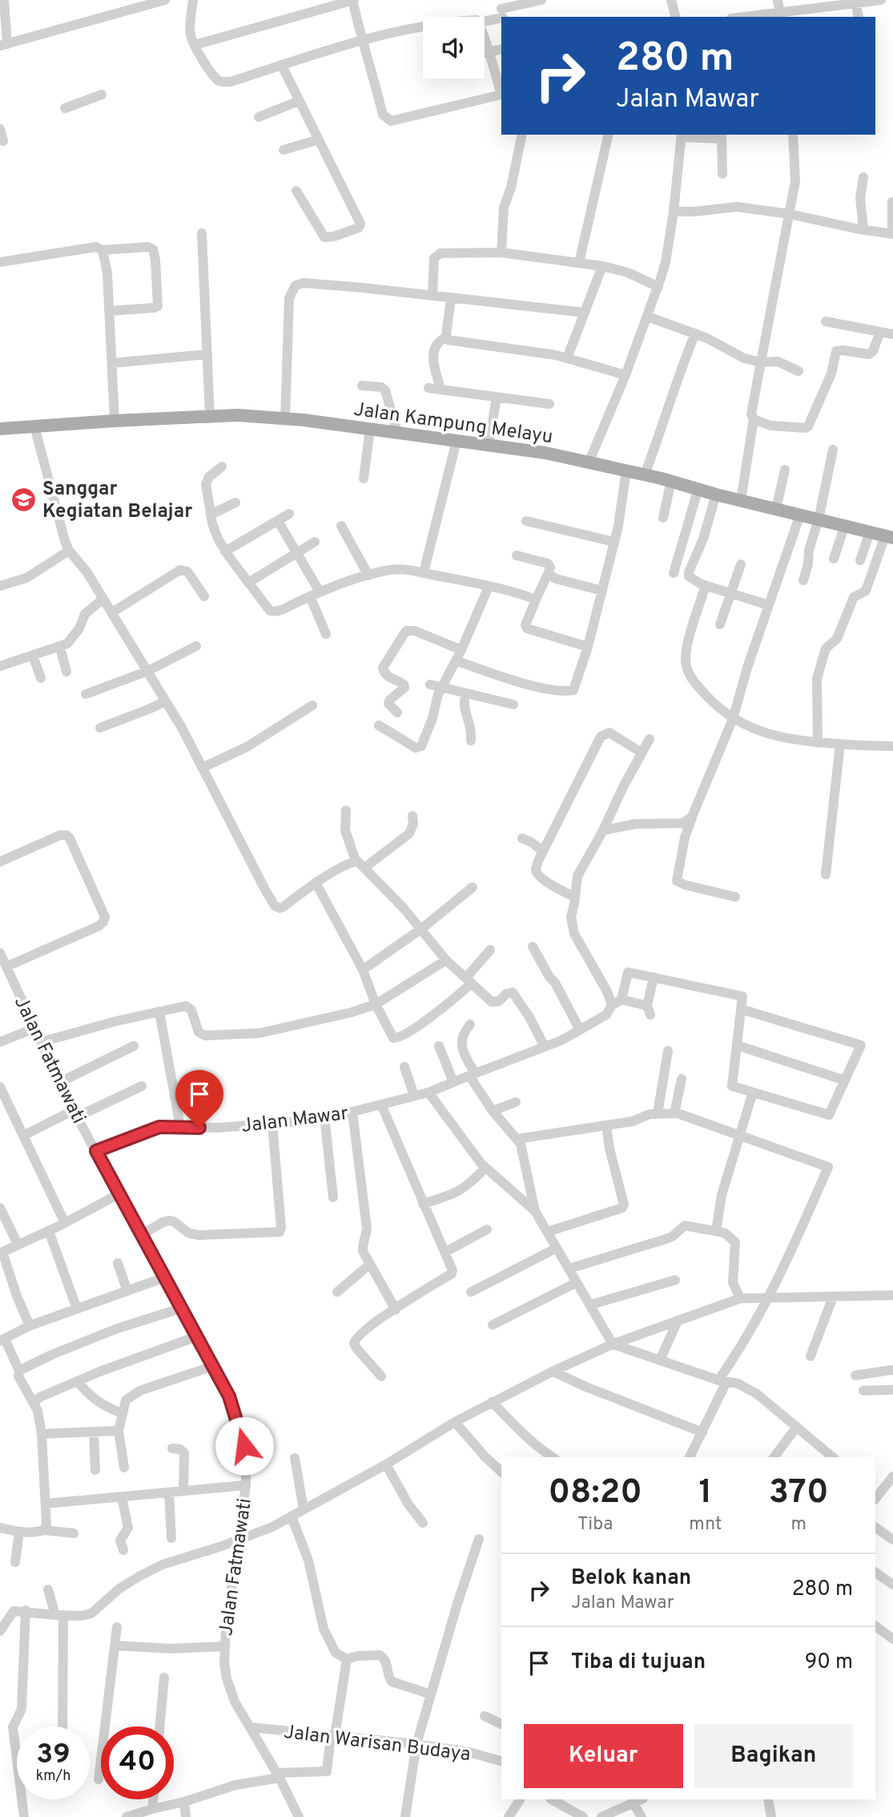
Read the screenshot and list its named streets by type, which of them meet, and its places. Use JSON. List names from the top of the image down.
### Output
{
  "streets": {
    "main road": ["Jalan Kampung Melayu"],
    "street": ["Jalan Fatmawati", "Jalan Mawar", "Jalan Warisan Budaya"]
  },
  "crossings": [
    ["Jalan Fatmawati", "Jalan Mawar"],
    ["Jalan Fatmawati", "Jalan Warisan Budaya"]
  ],
  "places": {
    "school or university": ["Sanggar Kegiatan Belajar"]
  },
  "page": {
    "turn": ["280 m", "Jalan Mawar"],
    "eta": [
      "08:20",
      "Tiba",
      "1",
      "mnt",
      "370",
      "m"
    ],
    "list": [
      {
        "name": "Belok kanan",
        "note": "Jalan Mawar",
        "value": "280 m"
      },
      {
        "name": "Tiba di tujuan",
        "value": "90 m"
      }
    ],
    "buttons": ["Keluar", "Bagikan"],
    "speed": "39 km/h",
    "limit": "40"
  }
}
